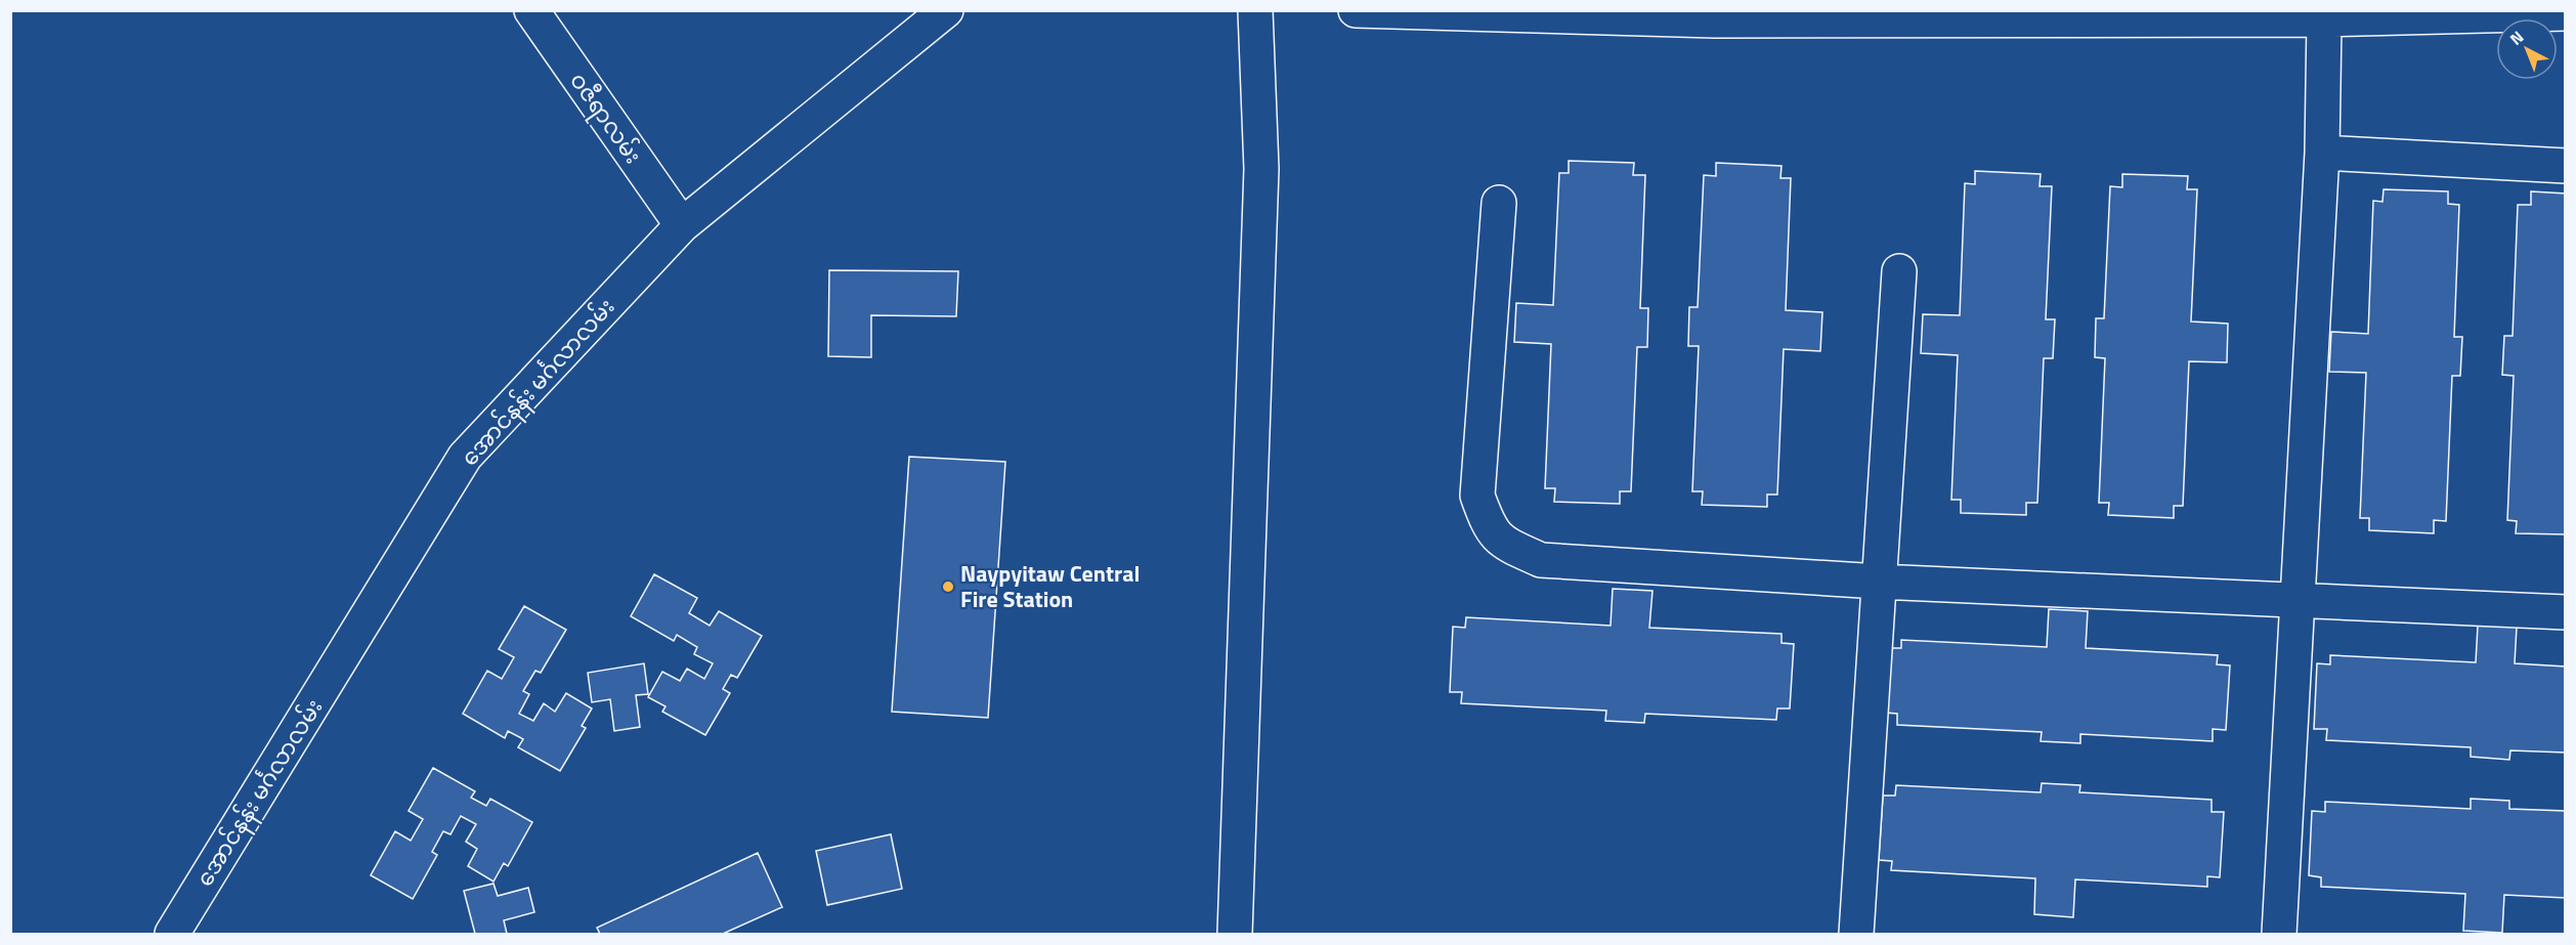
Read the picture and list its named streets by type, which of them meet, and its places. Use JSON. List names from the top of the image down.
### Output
{
  "streets": {
    "street": ["ဝဇီရာလမ်း", "အောင်နန်း မင်္ဂလာလမ်း"]
  },
  "crossings": [
    ["ဝဇီရာလမ်း", "အောင်နန်း မင်္ဂလာလမ်း"]
  ],
  "places": ["Naypyitaw Central Fire Station"],
  "north": "top left"
}
